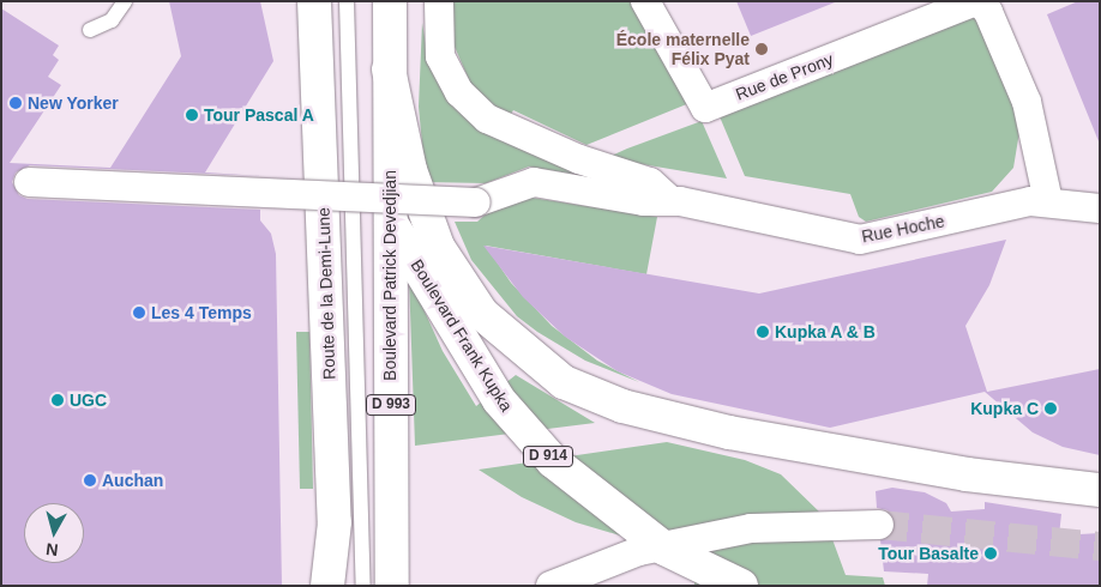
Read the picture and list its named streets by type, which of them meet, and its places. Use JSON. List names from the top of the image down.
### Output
{
  "streets": {
    "main road": [
      "Boulevard Patrick Devedjian",
      "Route de la Demi-Lune",
      "Boulevard Frank Kupka",
      "D 993",
      "D 914"
    ],
    "street": ["Rue de Prony", "Rue Hoche"]
  },
  "crossings": [
    ["Boulevard Patrick Devedjian", "Boulevard Frank Kupka"]
  ],
  "places": [
    "École maternelle Félix Pyat",
    "New Yorker",
    "Tour Pascal A",
    "Les 4 Temps",
    "Kupka A & B",
    "UGC",
    "Kupka C",
    "Auchan",
    "Tour Basalte"
  ],
  "north": "bottom"
}
